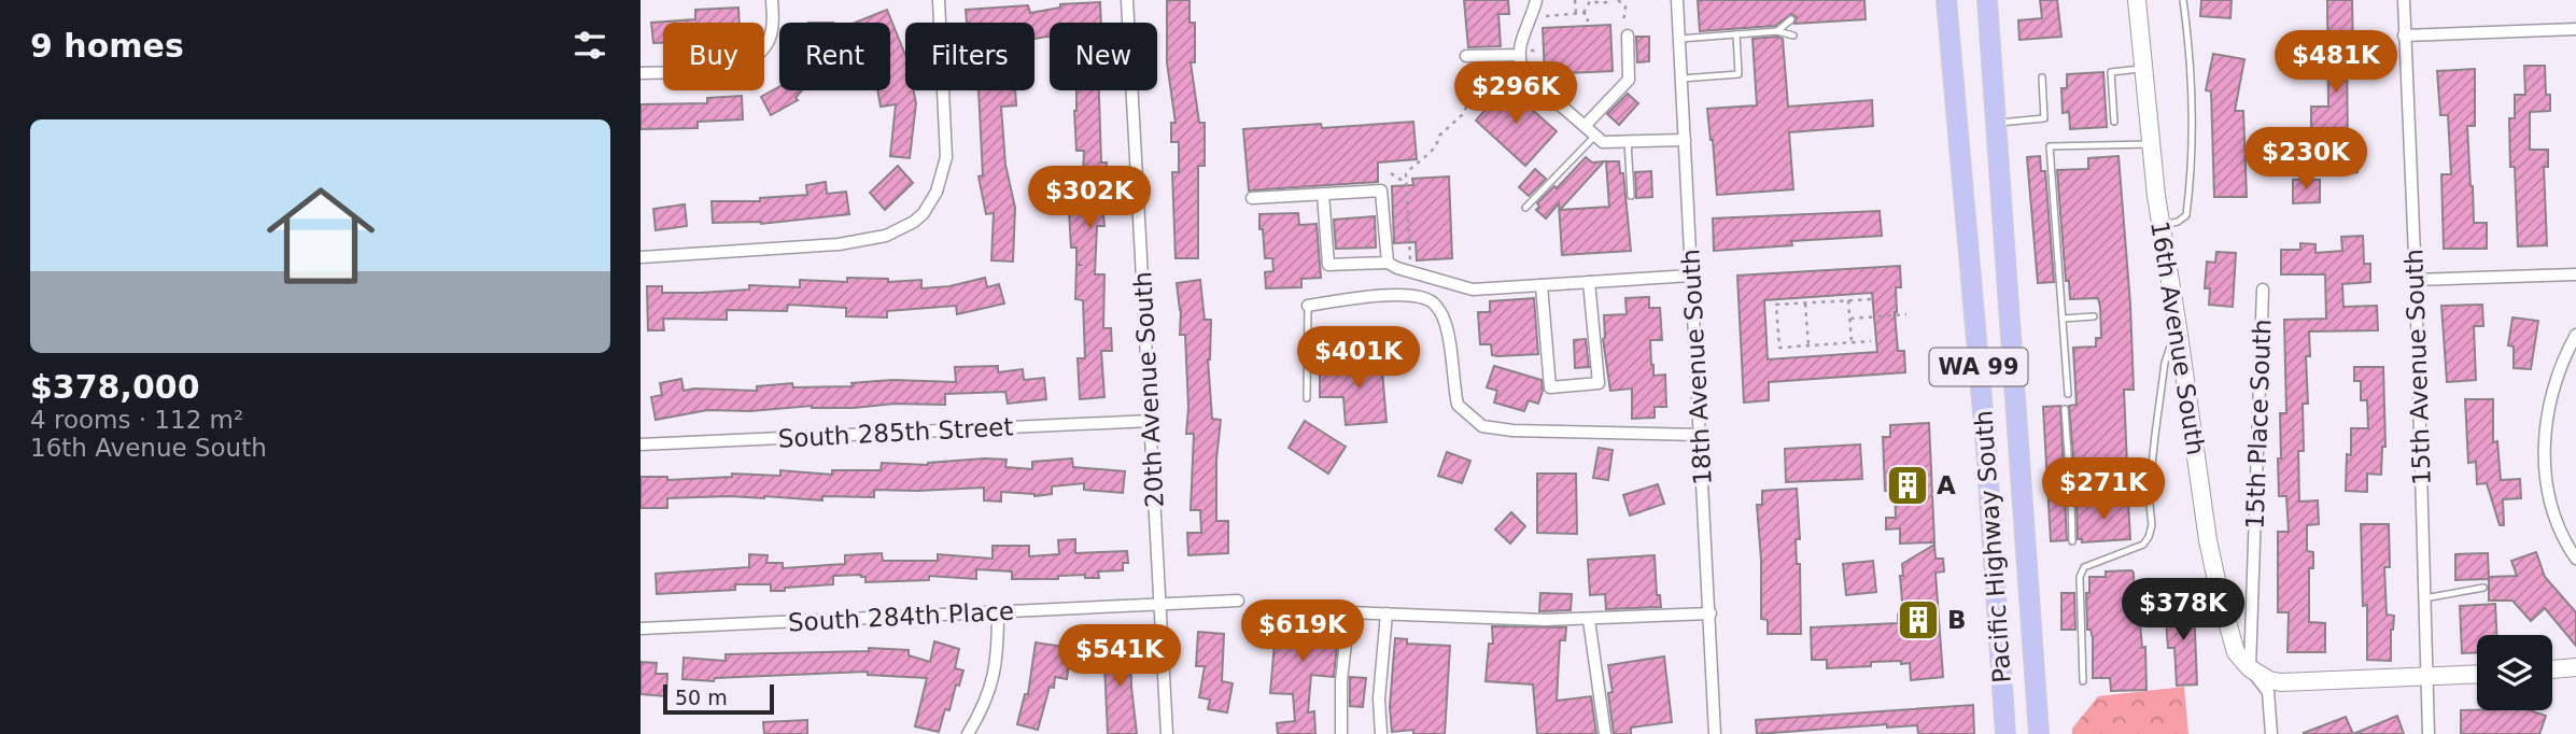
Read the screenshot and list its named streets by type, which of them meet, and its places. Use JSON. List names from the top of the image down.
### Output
{
  "streets": {
    "main road": ["WA 99", "Pacific Highway South"],
    "street": [
      "16th Avenue South",
      "18th Avenue South",
      "15th Avenue South",
      "20th Avenue South",
      "15th Place South",
      "South 285th Street",
      "South 284th Place"
    ]
  },
  "crossings": [
    ["16th Avenue South", "15th Place South"],
    ["20th Avenue South", "South 285th Street"],
    ["20th Avenue South", "South 284th Place"]
  ],
  "places": {
    "building": ["A", "B"]
  },
  "scale_bar": "50 m",
  "page": {
    "heading": "9 homes",
    "chip": [
      "Buy",
      "Rent",
      "Filters",
      "New"
    ],
    "price": [
      "$481K",
      "$296K",
      "$230K",
      "$302K",
      "$401K",
      "$271K",
      "$378K",
      "$619K",
      "$541K"
    ],
    "list": [
      {
        "name": "$378,000",
        "note": "4 rooms · 112 m² · 16th Avenue South"
      }
    ],
    "scale": "50 m"
  }
}
